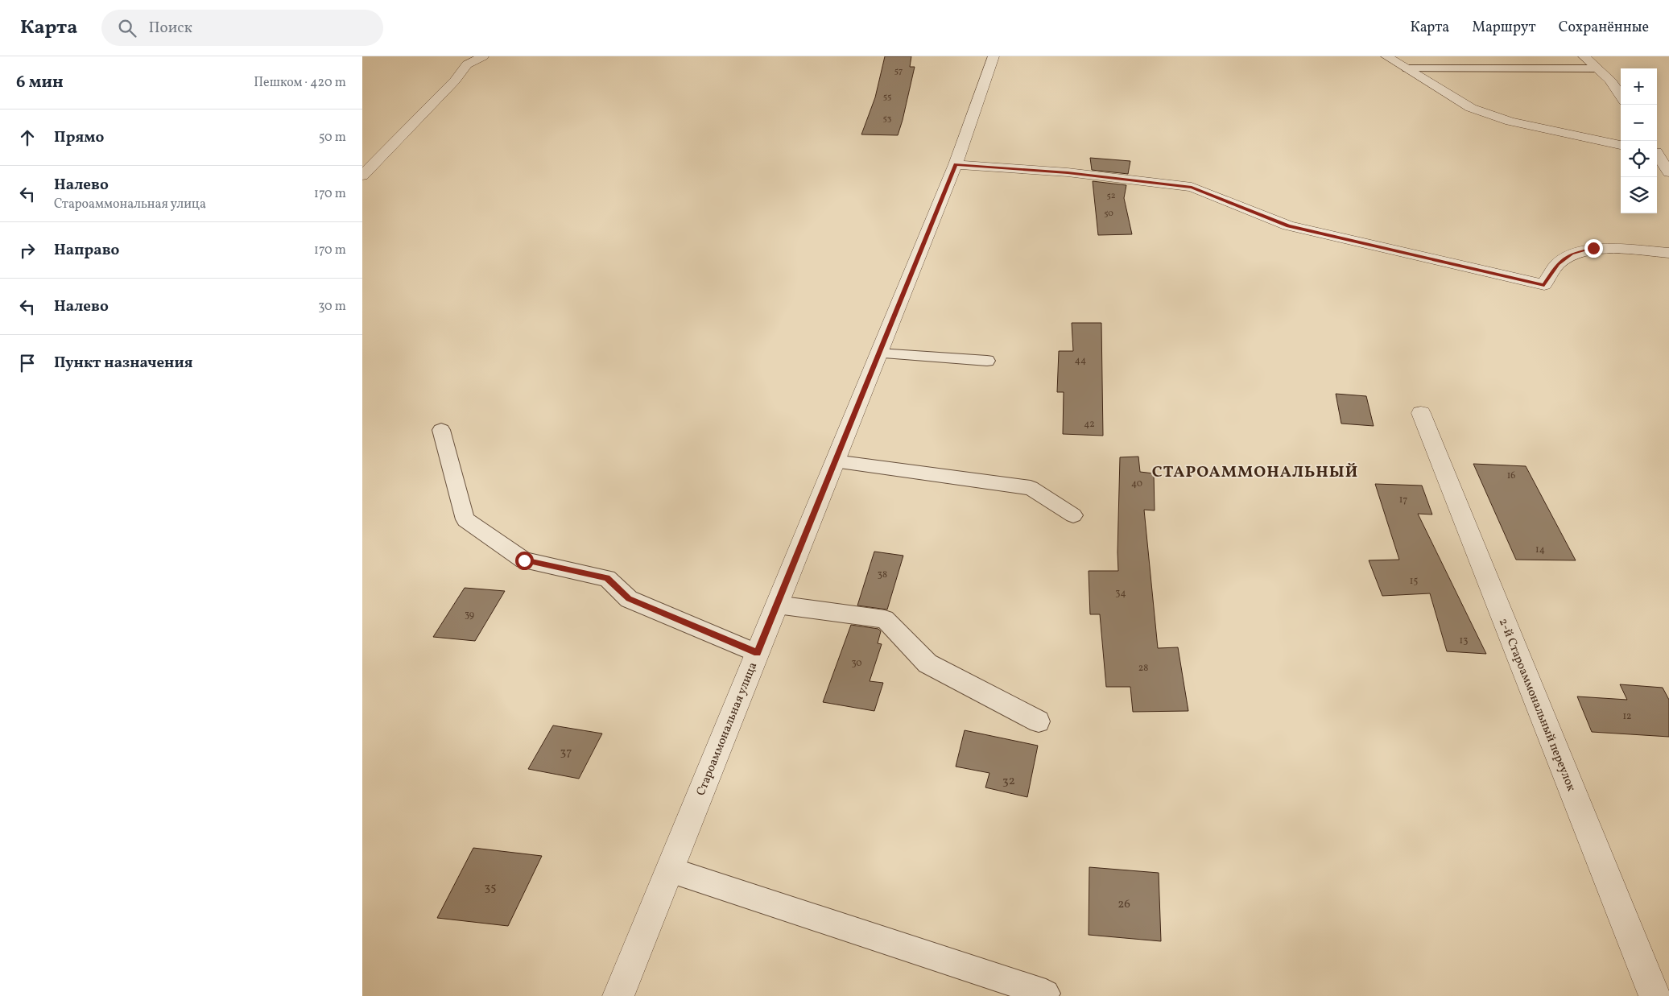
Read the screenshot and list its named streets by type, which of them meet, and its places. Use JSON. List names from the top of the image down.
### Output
{
  "streets": {
    "street": ["2-й Староаммональный переулок", "Староаммональная улица"]
  },
  "districts": ["СТАРОАММОНАЛЬНЫЙ"],
  "house_numbers": [
    "57",
    "55",
    "53",
    "52",
    "50",
    "44",
    "42",
    "16",
    "40",
    "17",
    "14",
    "38",
    "15",
    "34",
    "39",
    "13",
    "30",
    "28",
    "12",
    "37",
    "32",
    "35",
    "26"
  ],
  "page": {
    "header": "Карта",
    "search": "Поиск",
    "nav": ["Карта", "Маршрут", "Сохранённые"],
    "heading": ["6 мин", "Пешком · 420 m"],
    "map_buttons": ["+", "−"],
    "list": [
      ["Прямо", "50 m"],
      ["Налево", "Староаммональная улица", "170 m"],
      ["Направо", "170 m"],
      ["Налево", "30 m"],
      "Пункт назначения"
    ]
  }
}
